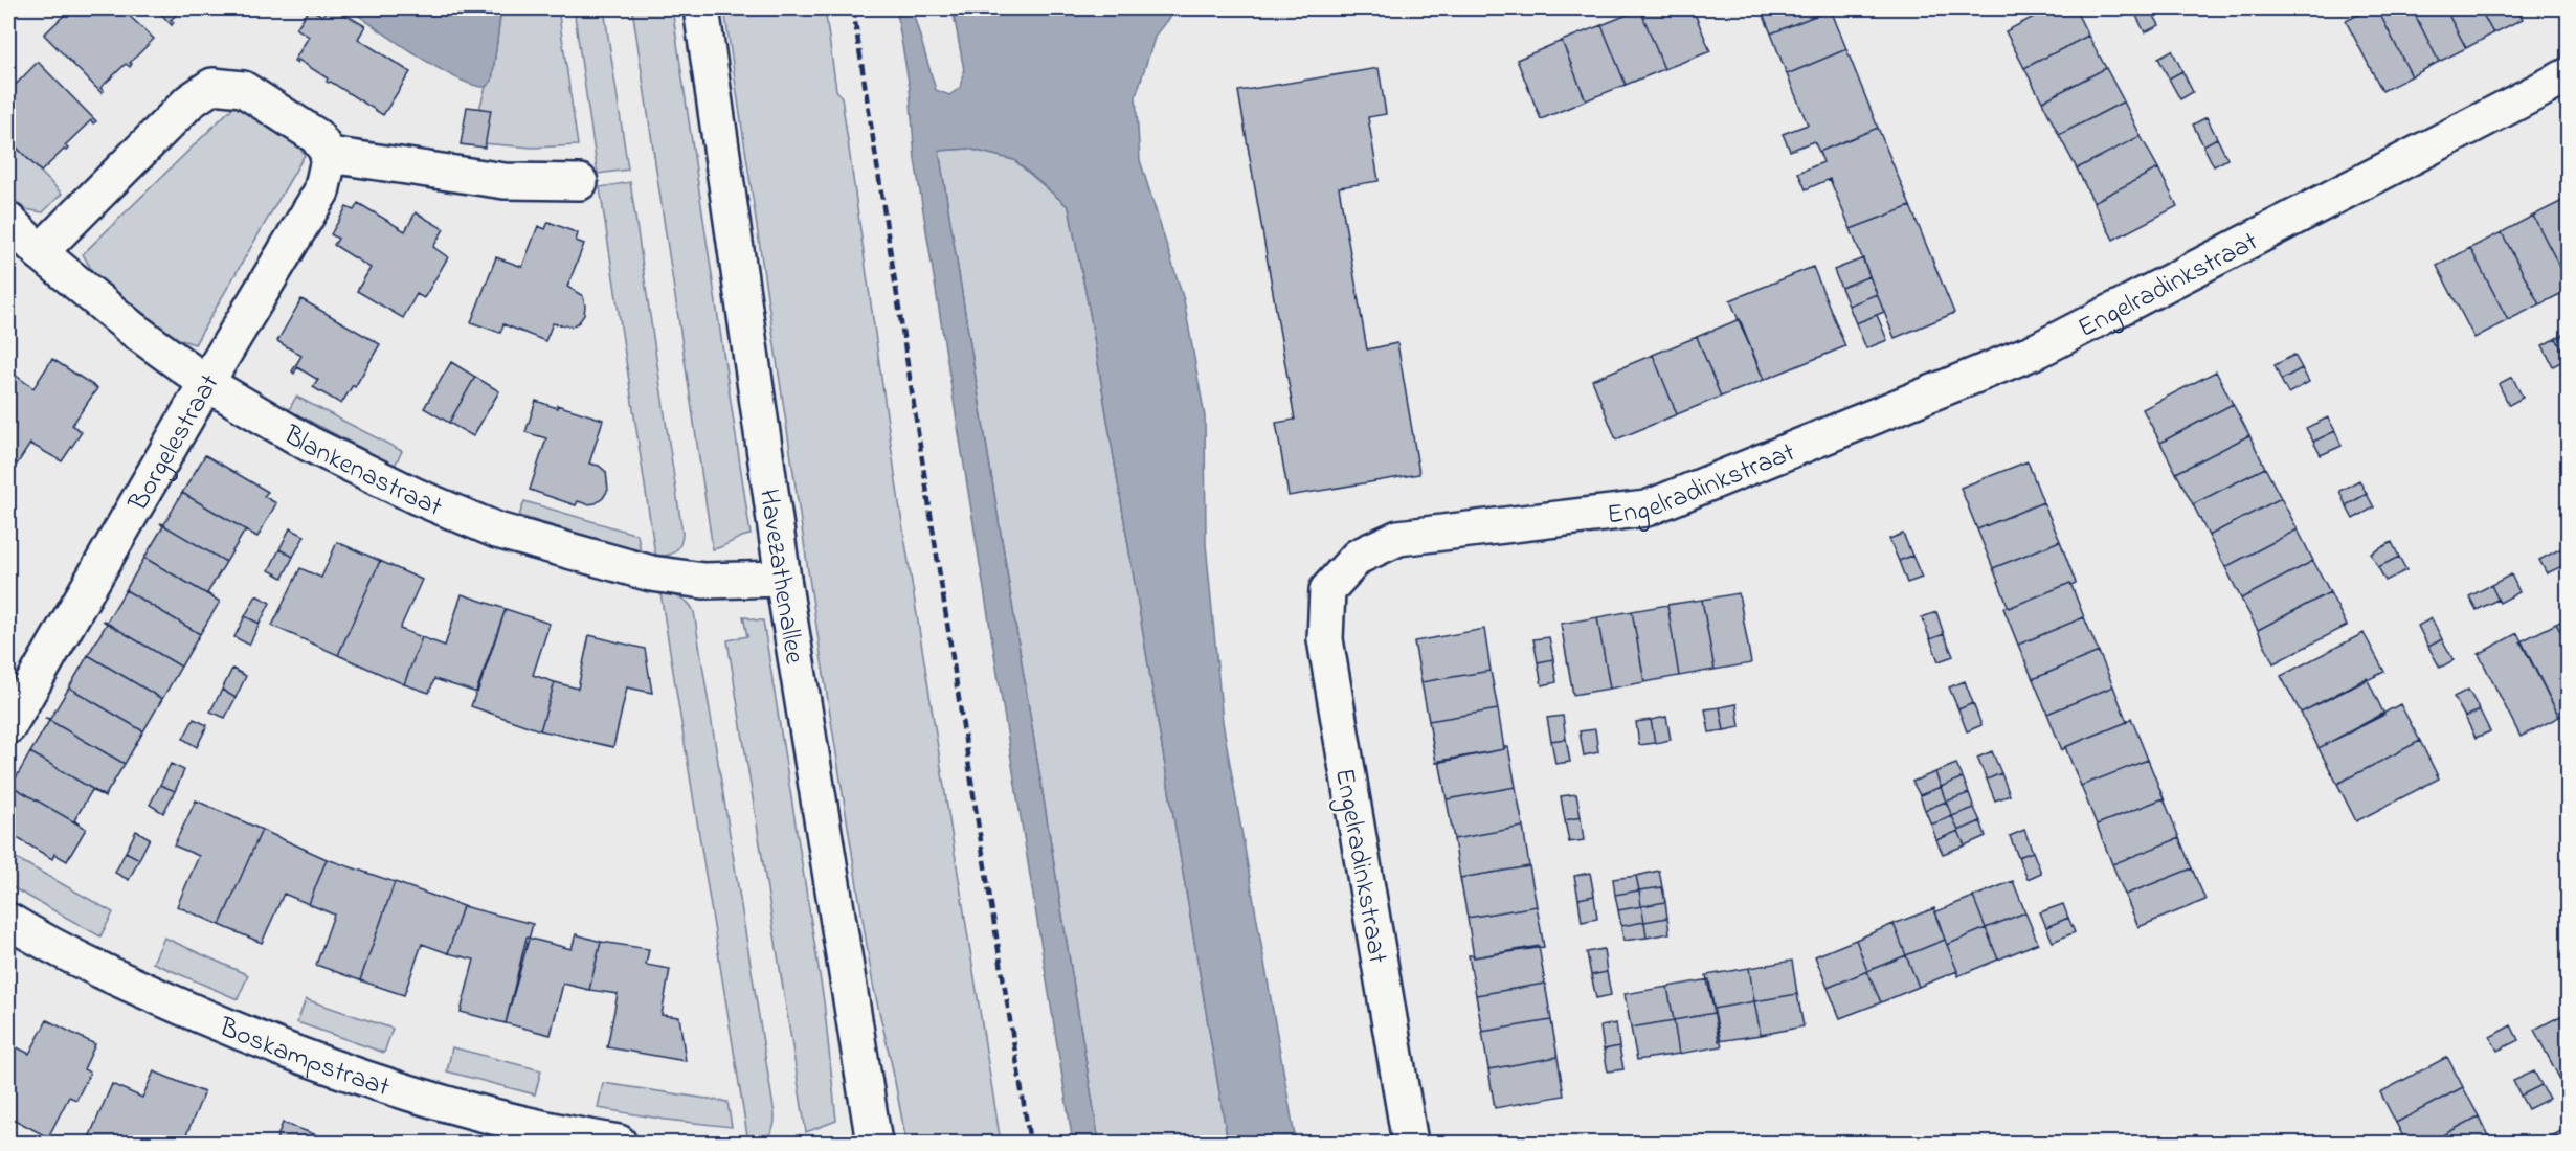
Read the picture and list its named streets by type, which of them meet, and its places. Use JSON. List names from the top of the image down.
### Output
{
  "streets": {
    "street": [
      "Engelradinkstraat",
      "Borgelestraat",
      "Blankenastraat",
      "Havezathenallee",
      "Boskampstraat"
    ]
  },
  "crossings": [
    ["Borgelestraat", "Blankenastraat"],
    ["Blankenastraat", "Havezathenallee"]
  ]
}
